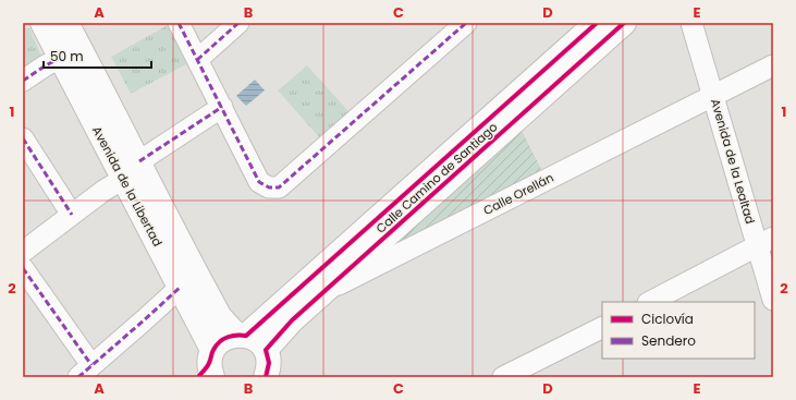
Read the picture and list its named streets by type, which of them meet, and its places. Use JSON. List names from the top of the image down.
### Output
{
  "streets": {
    "main road": ["Calle Camino de Santiago", "Avenida de la Libertad"],
    "street": ["Avenida de la Lealtad", "Calle Orellán"]
  },
  "crossings": [
    ["Avenida de la Lealtad", "Calle Orellán"],
    ["Calle Camino de Santiago", "Avenida de la Libertad"],
    ["Calle Camino de Santiago", "Calle Orellán"]
  ],
  "legend": ["Ciclovía", "Sendero"],
  "scale_bar": "50 m",
  "grid": {
    "columns": [
      "A",
      "B",
      "C",
      "D",
      "E"
    ],
    "rows": ["1", "2"]
  }
}
